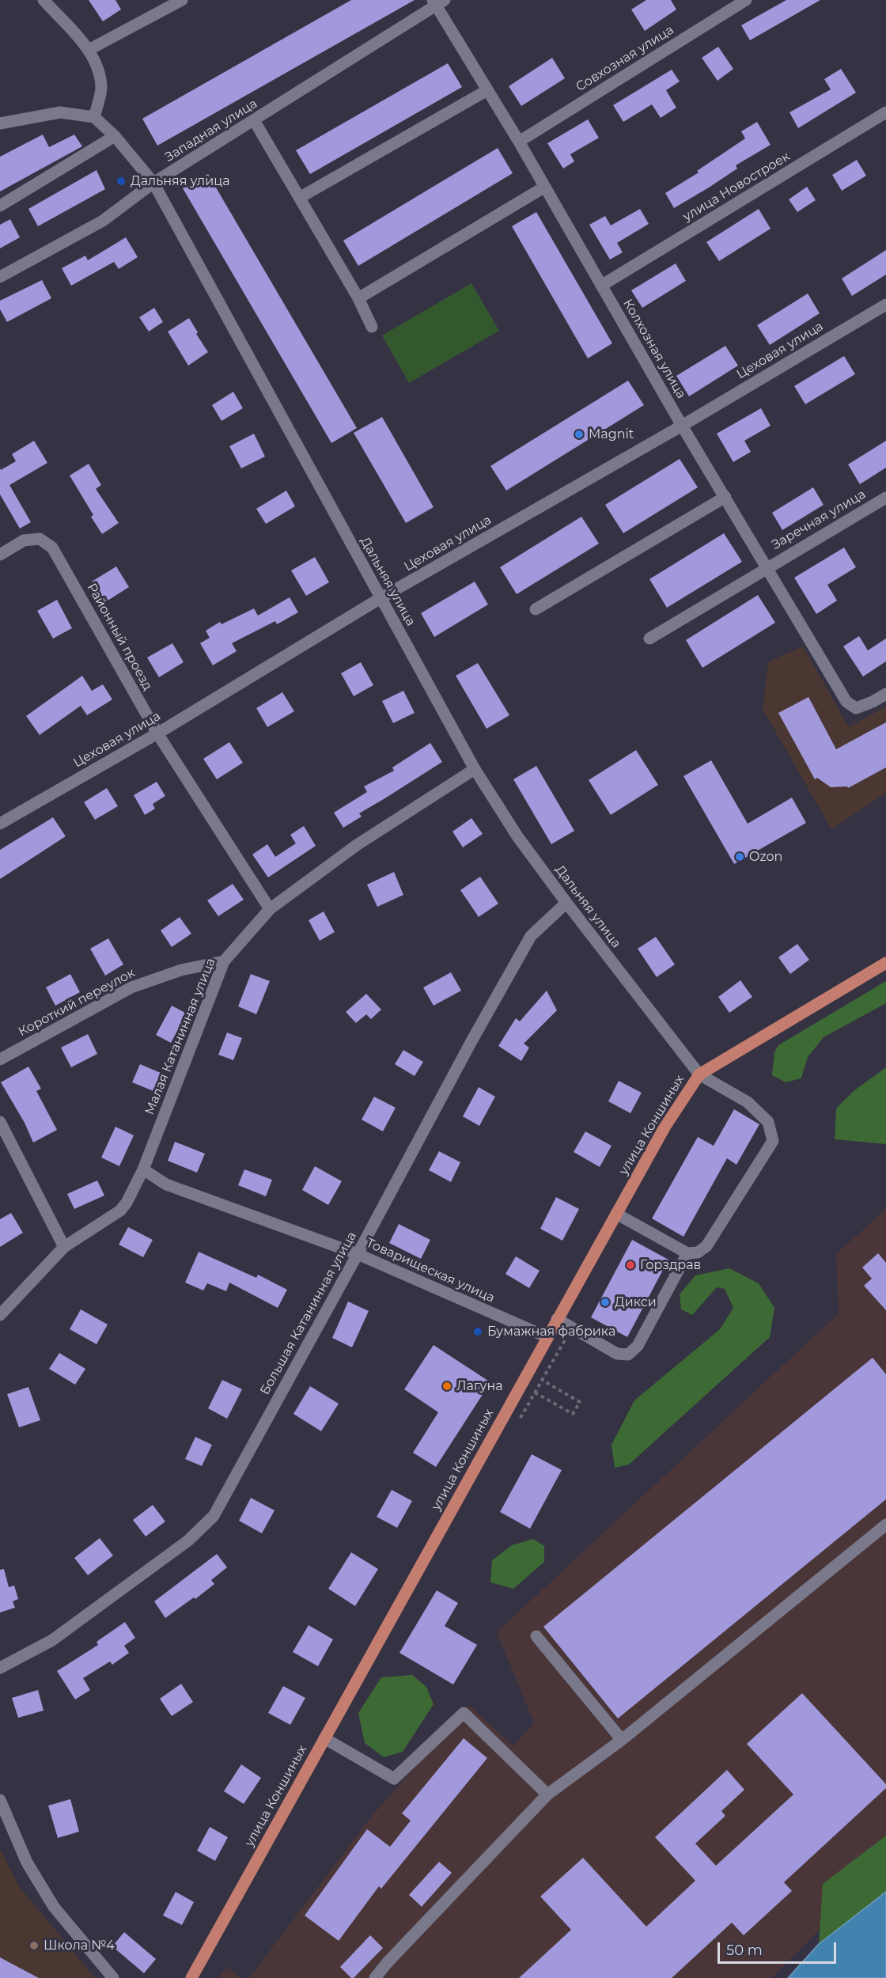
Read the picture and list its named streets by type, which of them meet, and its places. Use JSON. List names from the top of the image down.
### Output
{
  "streets": {
    "main road": ["улица Коншиных"],
    "street": [
      "Совхозная улица",
      "Западная улица",
      "улица Новостроек",
      "Колхозная улица",
      "Цеховая улица",
      "Заречная улица",
      "Дальняя улица",
      "Районный проезд",
      "Короткий переулок",
      "Малая Катанинная улица",
      "Товарищеская улица",
      "Большая Катанинная улица"
    ]
  },
  "crossings": [
    ["Совхозная улица", "Колхозная улица"],
    ["Западная улица", "Колхозная улица"],
    ["Западная улица", "Дальняя улица"],
    ["улица Новостроек", "Колхозная улица"],
    ["Колхозная улица", "Цеховая улица"],
    ["Колхозная улица", "Заречная улица"],
    ["Цеховая улица", "Дальняя улица"],
    ["Цеховая улица", "Районный проезд"],
    ["Дальняя улица", "Малая Катанинная улица"],
    ["Дальняя улица", "улица Коншиных"],
    ["Дальняя улица", "Большая Катанинная улица"],
    ["Районный проезд", "Малая Катанинная улица"],
    ["Короткий переулок", "Малая Катанинная улица"],
    ["Малая Катанинная улица", "Товарищеская улица"],
    ["улица Коншиных", "Товарищеская улица"],
    ["Товарищеская улица", "Большая Катанинная улица"]
  ],
  "places": [
    "Дальняя улица",
    "Magnit",
    "Ozon",
    "Горздрав",
    "Дикси",
    "Бумажная фабрика",
    "Лагуна",
    "Школа №4"
  ],
  "scale_bar": "50 m"
}
